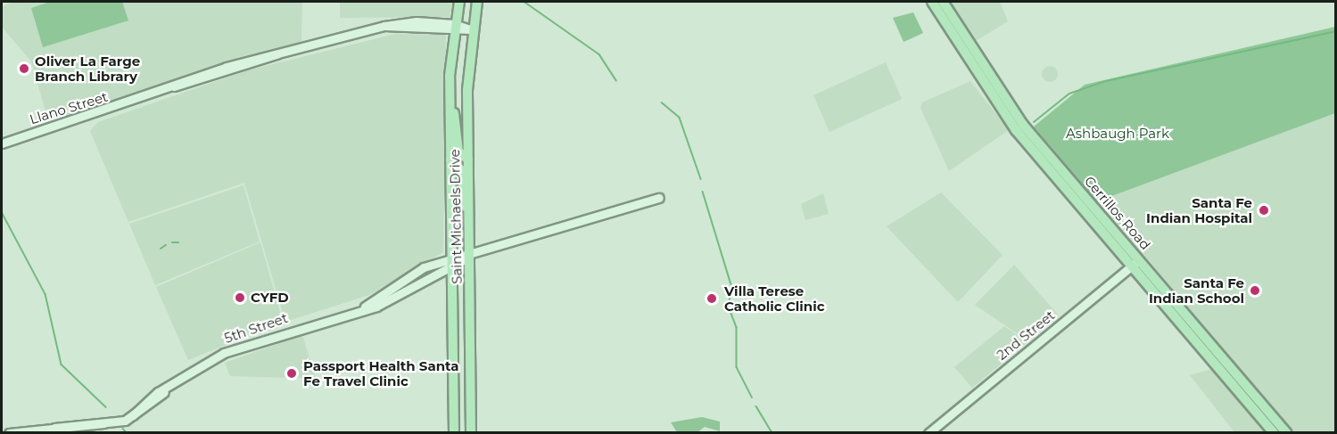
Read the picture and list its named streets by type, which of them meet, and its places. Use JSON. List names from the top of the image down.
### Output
{
  "streets": {
    "main road": ["Cerrillos Road", "Saint Michaels Drive"],
    "street": ["Llano Street", "5th Street", "2nd Street"]
  },
  "crossings": [
    ["Llano Street", "Saint Michaels Drive"],
    ["Cerrillos Road", "2nd Street"],
    ["Saint Michaels Drive", "5th Street"]
  ],
  "parks": ["Ashbaugh Park"],
  "places": [
    "Oliver La Farge Branch Library",
    "Santa Fe Indian Hospital",
    "Santa Fe Indian School",
    "CYFD",
    "Villa Terese Catholic Clinic",
    "Passport Health Santa Fe Travel Clinic"
  ]
}
